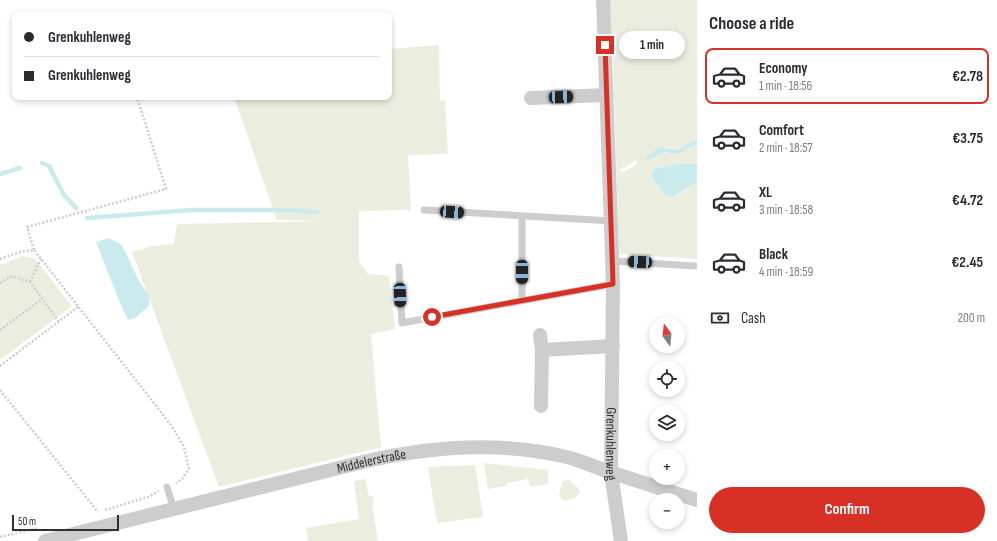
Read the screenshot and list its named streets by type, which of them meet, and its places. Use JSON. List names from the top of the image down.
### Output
{
  "streets": {
    "street": ["Grenkuhlenweg", "Middelerstraße"]
  },
  "crossings": [
    ["Grenkuhlenweg", "Middelerstraße"]
  ],
  "scale_bar": "50 m",
  "north": "top",
  "page": {
    "heading": "Choose a ride",
    "banner": ["Grenkuhlenweg", "Grenkuhlenweg"],
    "bubble": "1 min",
    "list": [
      {
        "name": "Economy",
        "note": "1 min · 18:56",
        "value": "€2.78"
      },
      {
        "name": "Comfort",
        "note": "2 min · 18:57",
        "value": "€3.75"
      },
      {
        "name": "XL",
        "note": "3 min · 18:58",
        "value": "€4.72"
      },
      {
        "name": "Black",
        "note": "4 min · 18:59",
        "value": "€2.45"
      }
    ],
    "pay": ["Cash", "200 m"],
    "map_buttons": ["+", "−"],
    "buttons": "Confirm",
    "scale": "50 m"
  }
}
